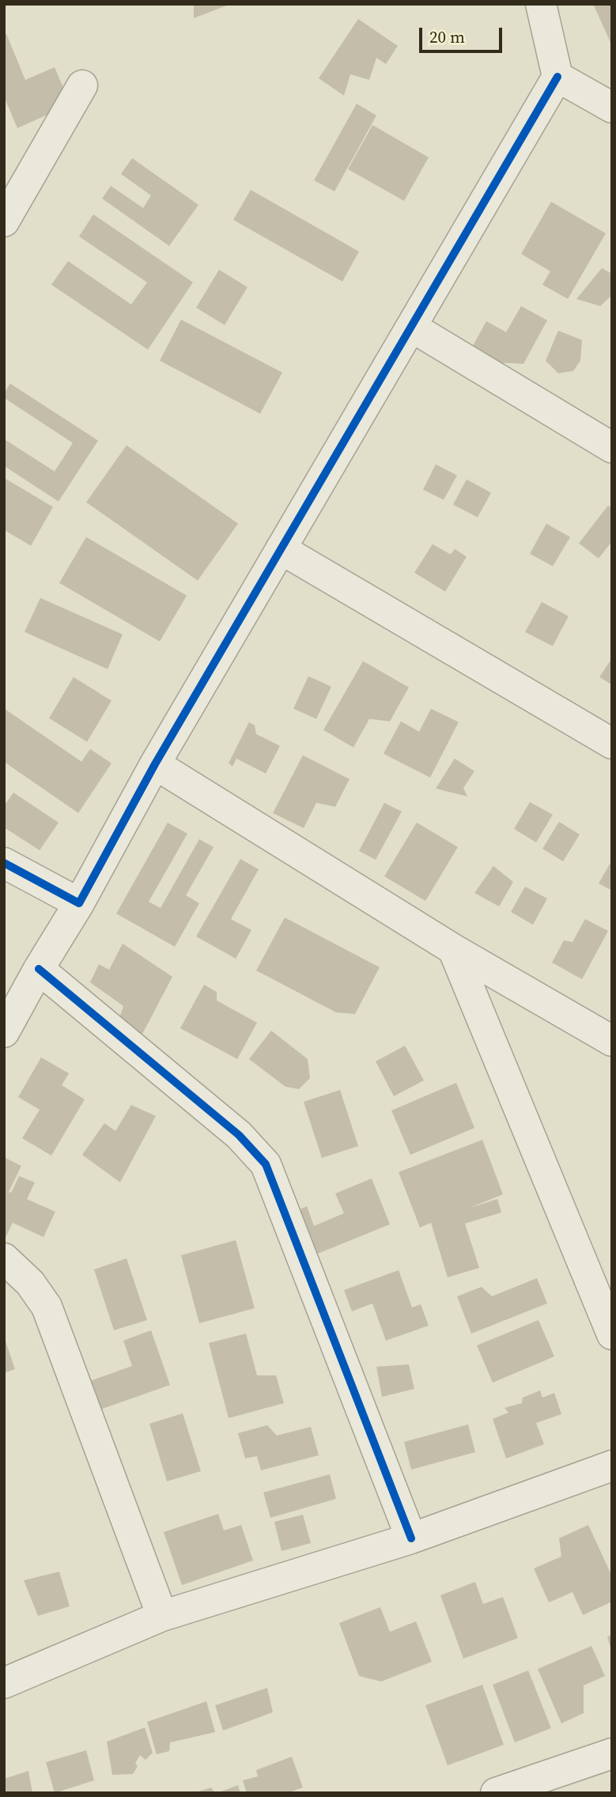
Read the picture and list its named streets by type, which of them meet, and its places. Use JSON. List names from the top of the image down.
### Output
{
  "scale_bar": "20 m"
}
